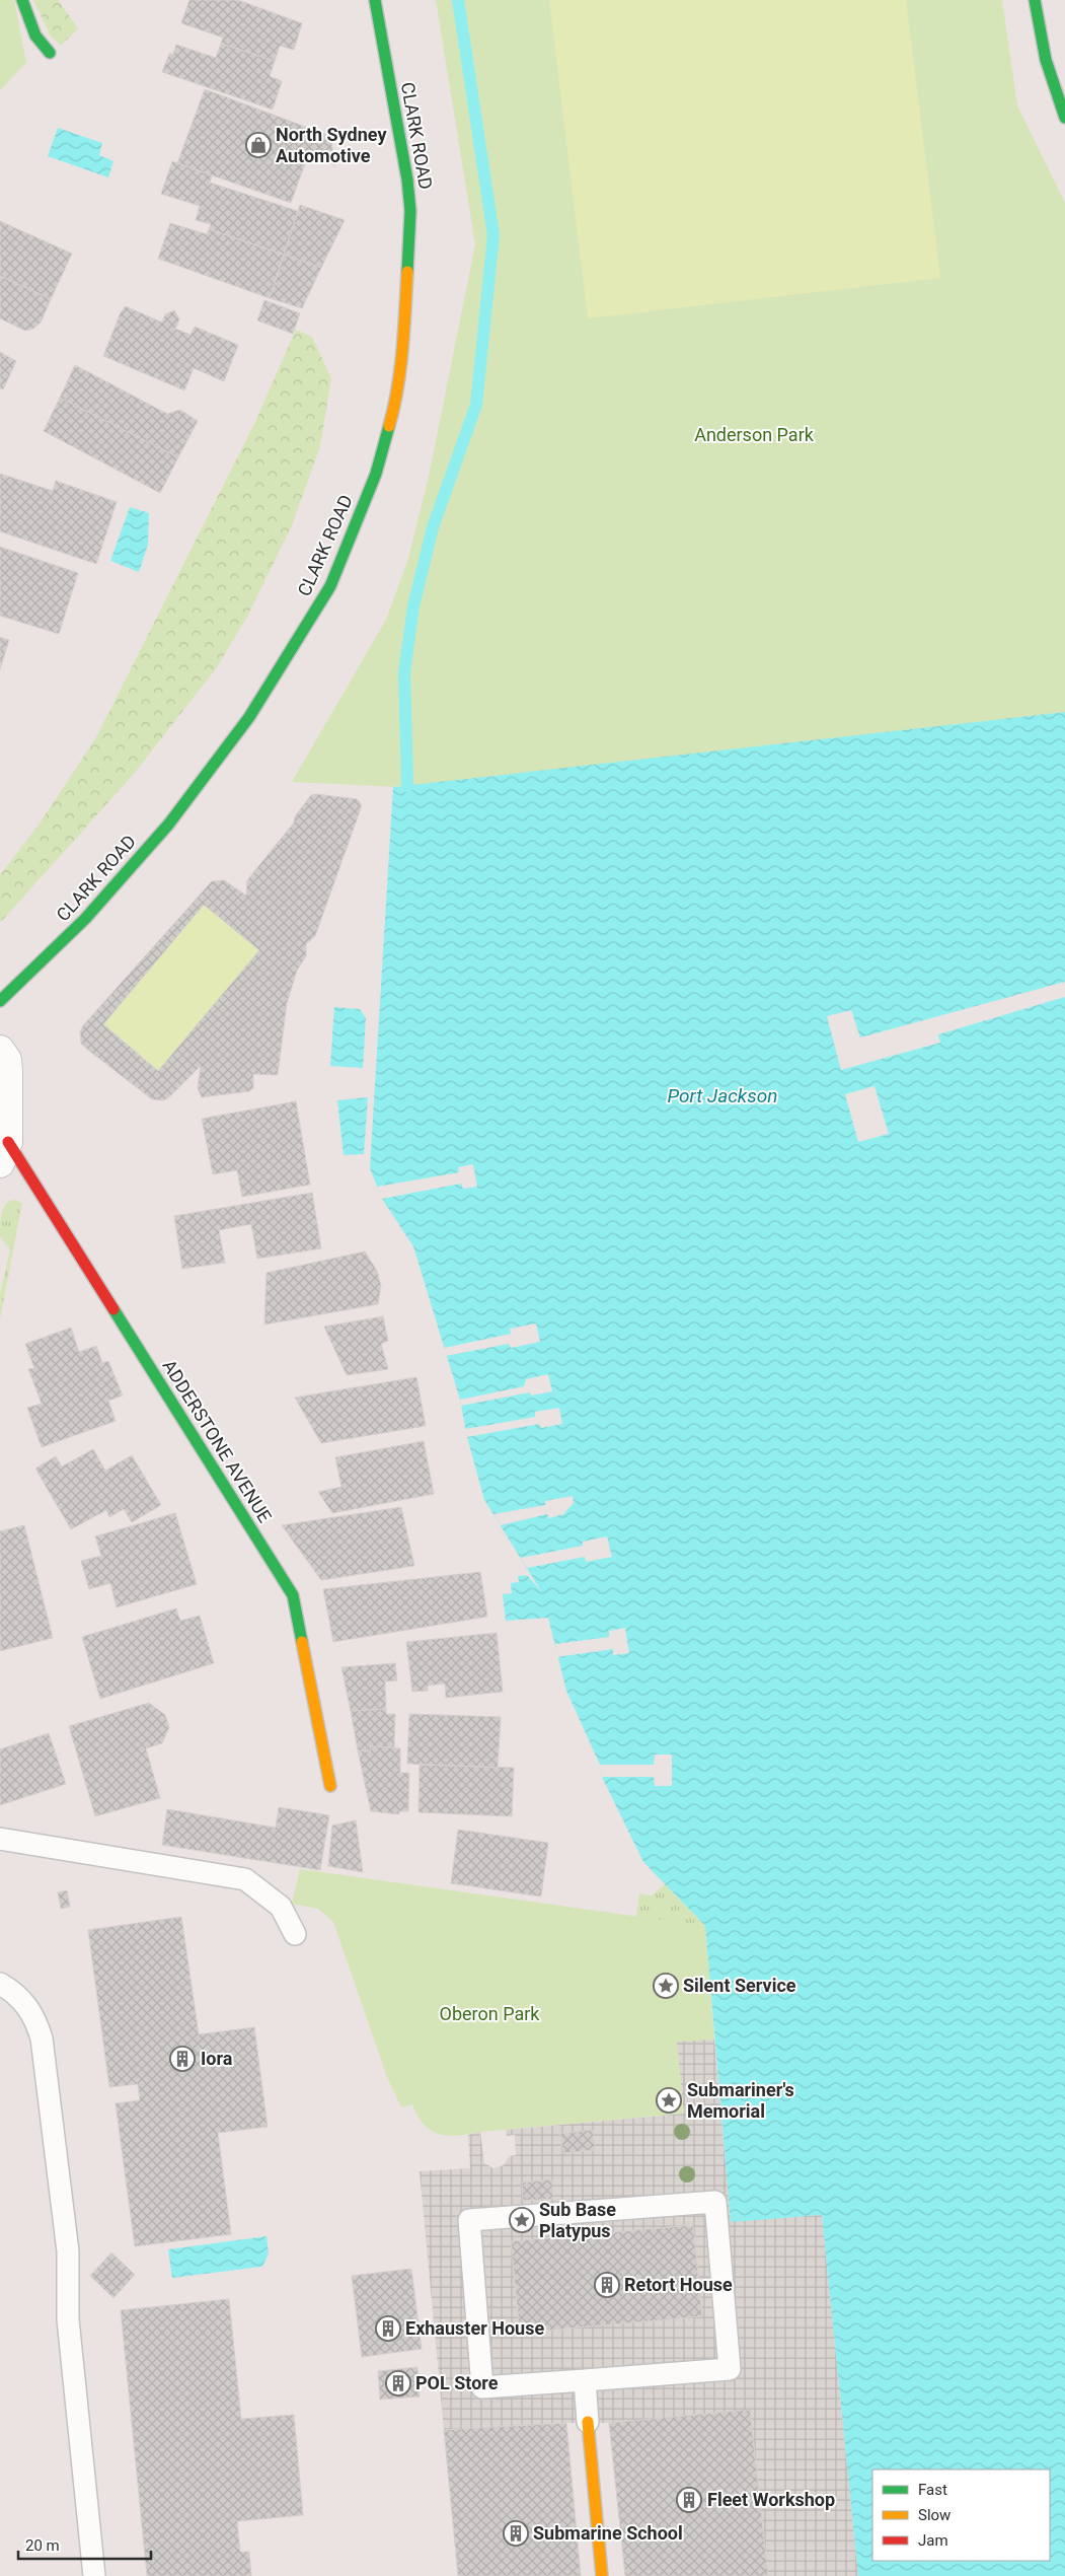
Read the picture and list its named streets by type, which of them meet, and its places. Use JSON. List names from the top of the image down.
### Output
{
  "streets": {
    "main road": ["CLARK ROAD", "ADDERSTONE AVENUE"]
  },
  "water": ["Port Jackson"],
  "parks": ["Anderson Park", "Oberon Park"],
  "places": {
    "shop": ["North Sydney Automotive"],
    "place": ["Silent Service", "Submariner's Memorial", "Sub Base Platypus"],
    "building": [
      "Iora",
      "Retort House",
      "Exhauster House",
      "POL Store",
      "Fleet Workshop",
      "Submarine School"
    ]
  },
  "legend": ["Fast", "Slow", "Jam"],
  "scale_bar": "20 m"
}
